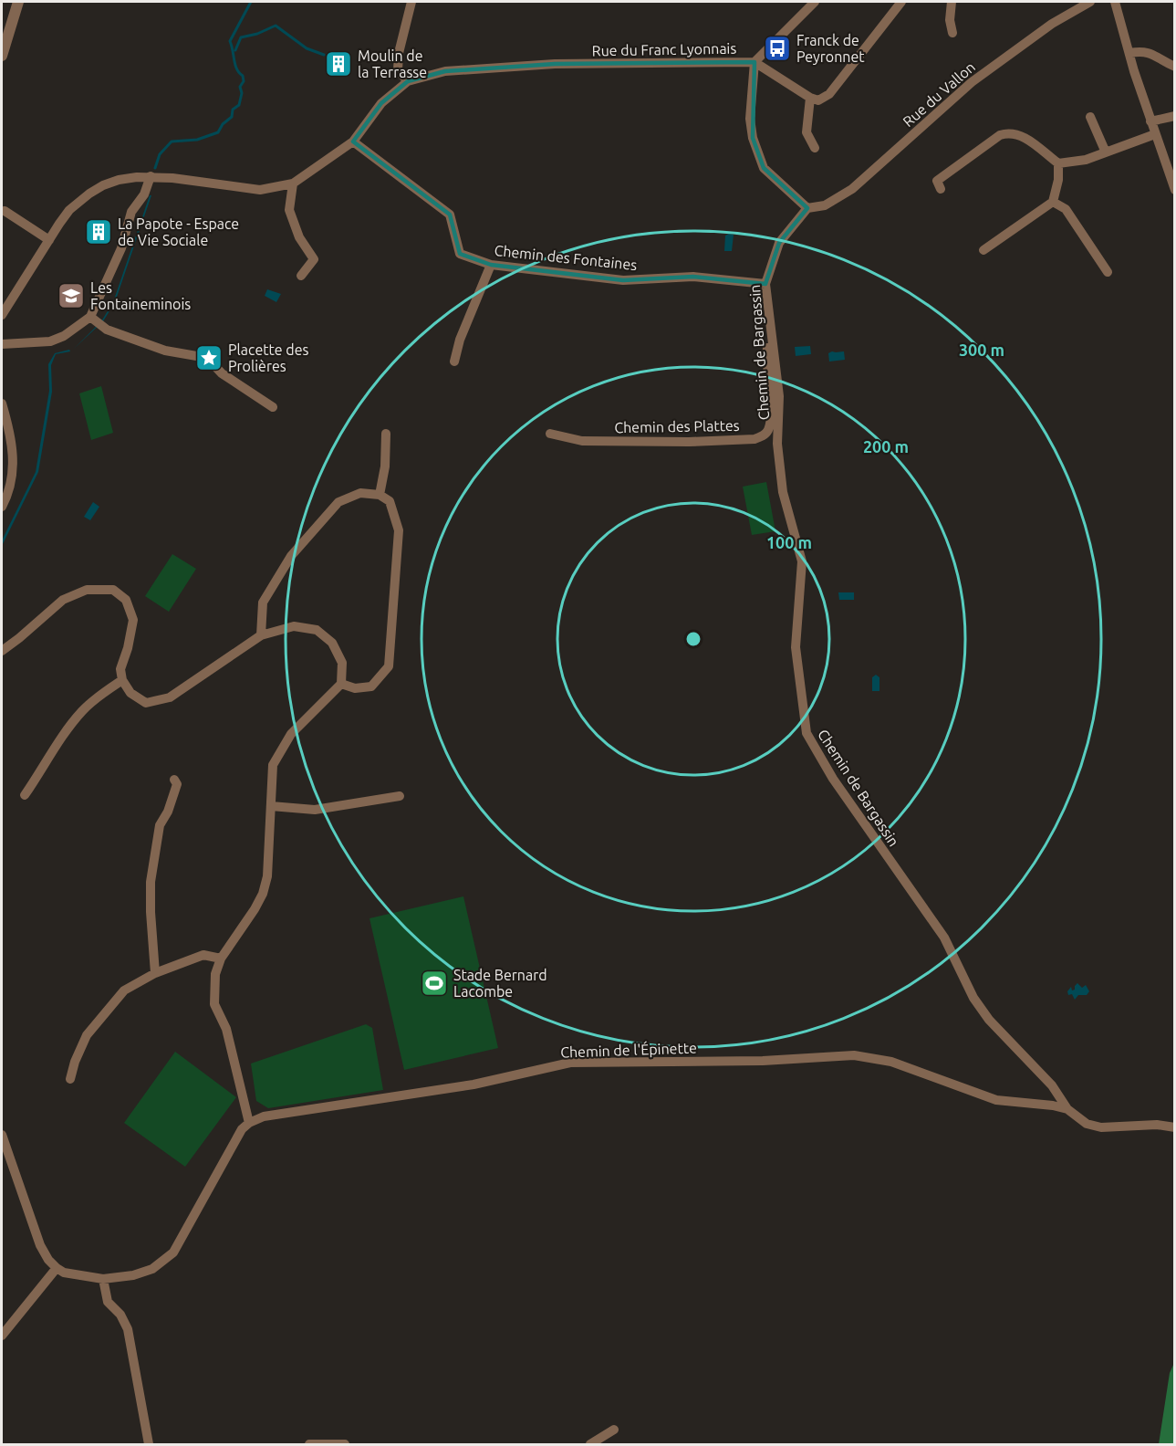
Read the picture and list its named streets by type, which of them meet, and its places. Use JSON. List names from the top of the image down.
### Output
{
  "streets": {
    "street": [
      "Rue du Franc Lyonnais",
      "Rue du Vallon",
      "Chemin des Fontaines",
      "Chemin de Bargassin",
      "Chemin des Plattes",
      "Chemin de l'Épinette"
    ]
  },
  "crossings": [
    ["Rue du Franc Lyonnais", "Rue du Vallon"],
    ["Rue du Franc Lyonnais", "Chemin de Bargassin"],
    ["Rue du Vallon", "Chemin de Bargassin"],
    ["Chemin des Fontaines", "Chemin de Bargassin"],
    ["Chemin de Bargassin", "Chemin des Plattes"],
    ["Chemin de Bargassin", "Chemin de l'Épinette"]
  ],
  "places": {
    "bus stop": ["Franck de Peyronnet"],
    "building": ["Moulin de la Terrasse", "La Papote - Espace de Vie Sociale"],
    "school or university": ["Les Fontaineminois"],
    "place": ["Placette des Prolières"],
    "sports": ["Stade Bernard Lacombe"]
  },
  "rings": ["300 m", "200 m", "100 m"]
}
